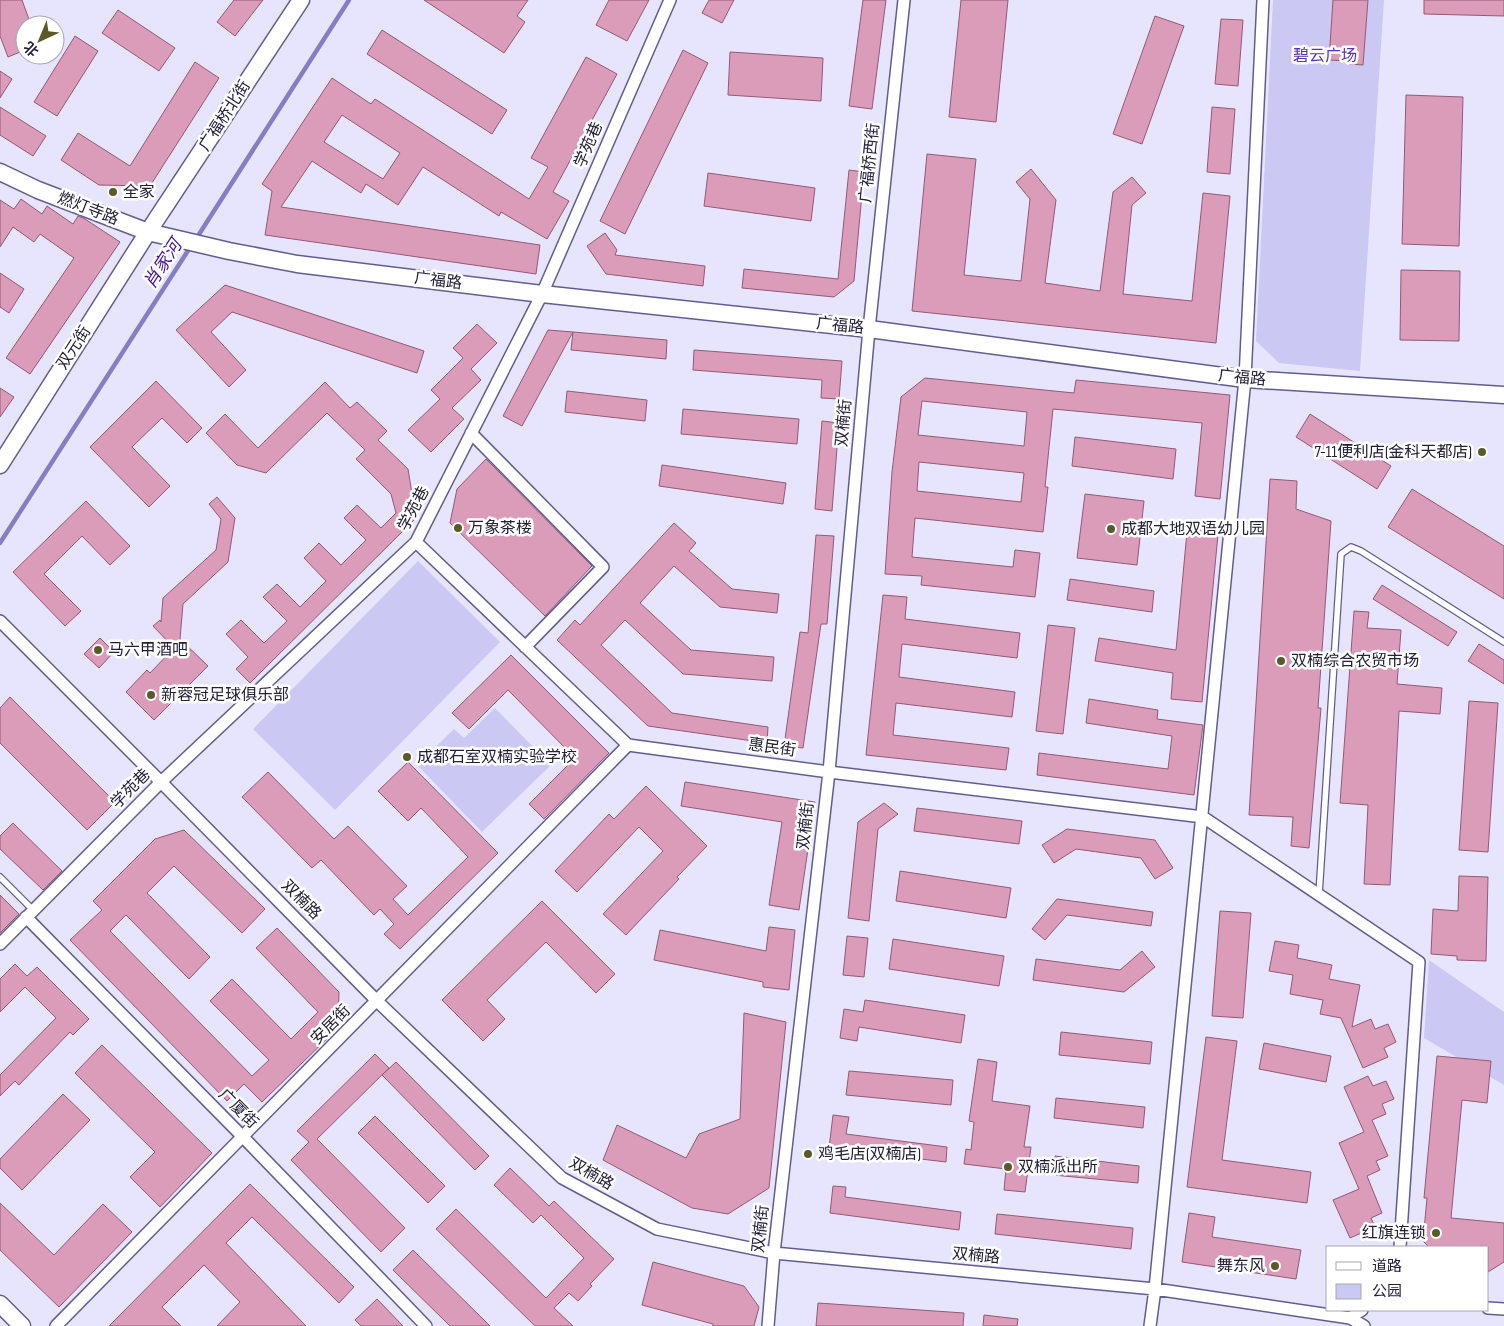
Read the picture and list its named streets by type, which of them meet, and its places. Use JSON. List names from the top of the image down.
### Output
{
  "streets": {
    "street": [
      "广福桥北街",
      "学苑巷",
      "广福桥西街",
      "燃灯寺路",
      "广福路",
      "双元街",
      "双楠街",
      "惠民街",
      "双楠路",
      "安居街",
      "广厦街"
    ]
  },
  "crossings": [
    ["广福桥北街", "燃灯寺路"],
    ["广福桥北街", "双元街"],
    ["学苑巷", "广福路"],
    ["学苑巷", "双楠路"],
    ["学苑巷", "广厦街"],
    ["广福桥西街", "广福路"],
    ["广福桥西街", "双楠街"],
    ["燃灯寺路", "广福路"],
    ["燃灯寺路", "双元街"],
    ["广福路", "双楠街"],
    ["双楠街", "惠民街"],
    ["双楠街", "双楠路"],
    ["惠民街", "安居街"],
    ["双楠路", "安居街"],
    ["安居街", "广厦街"]
  ],
  "water": ["肖家河"],
  "parks": ["碧云广场"],
  "places": [
    "全家",
    "7-11便利店(金科天都店)",
    "万象茶楼",
    "成都大地双语幼儿园",
    "马六甲酒吧",
    "双楠综合农贸市场",
    "新蓉冠足球俱乐部",
    "成都石室双楠实验学校",
    "鸡毛店(双楠店)",
    "双楠派出所",
    "红旗连锁",
    "舞东风"
  ],
  "legend": ["道路", "公园"],
  "north": "bottom left"
}
